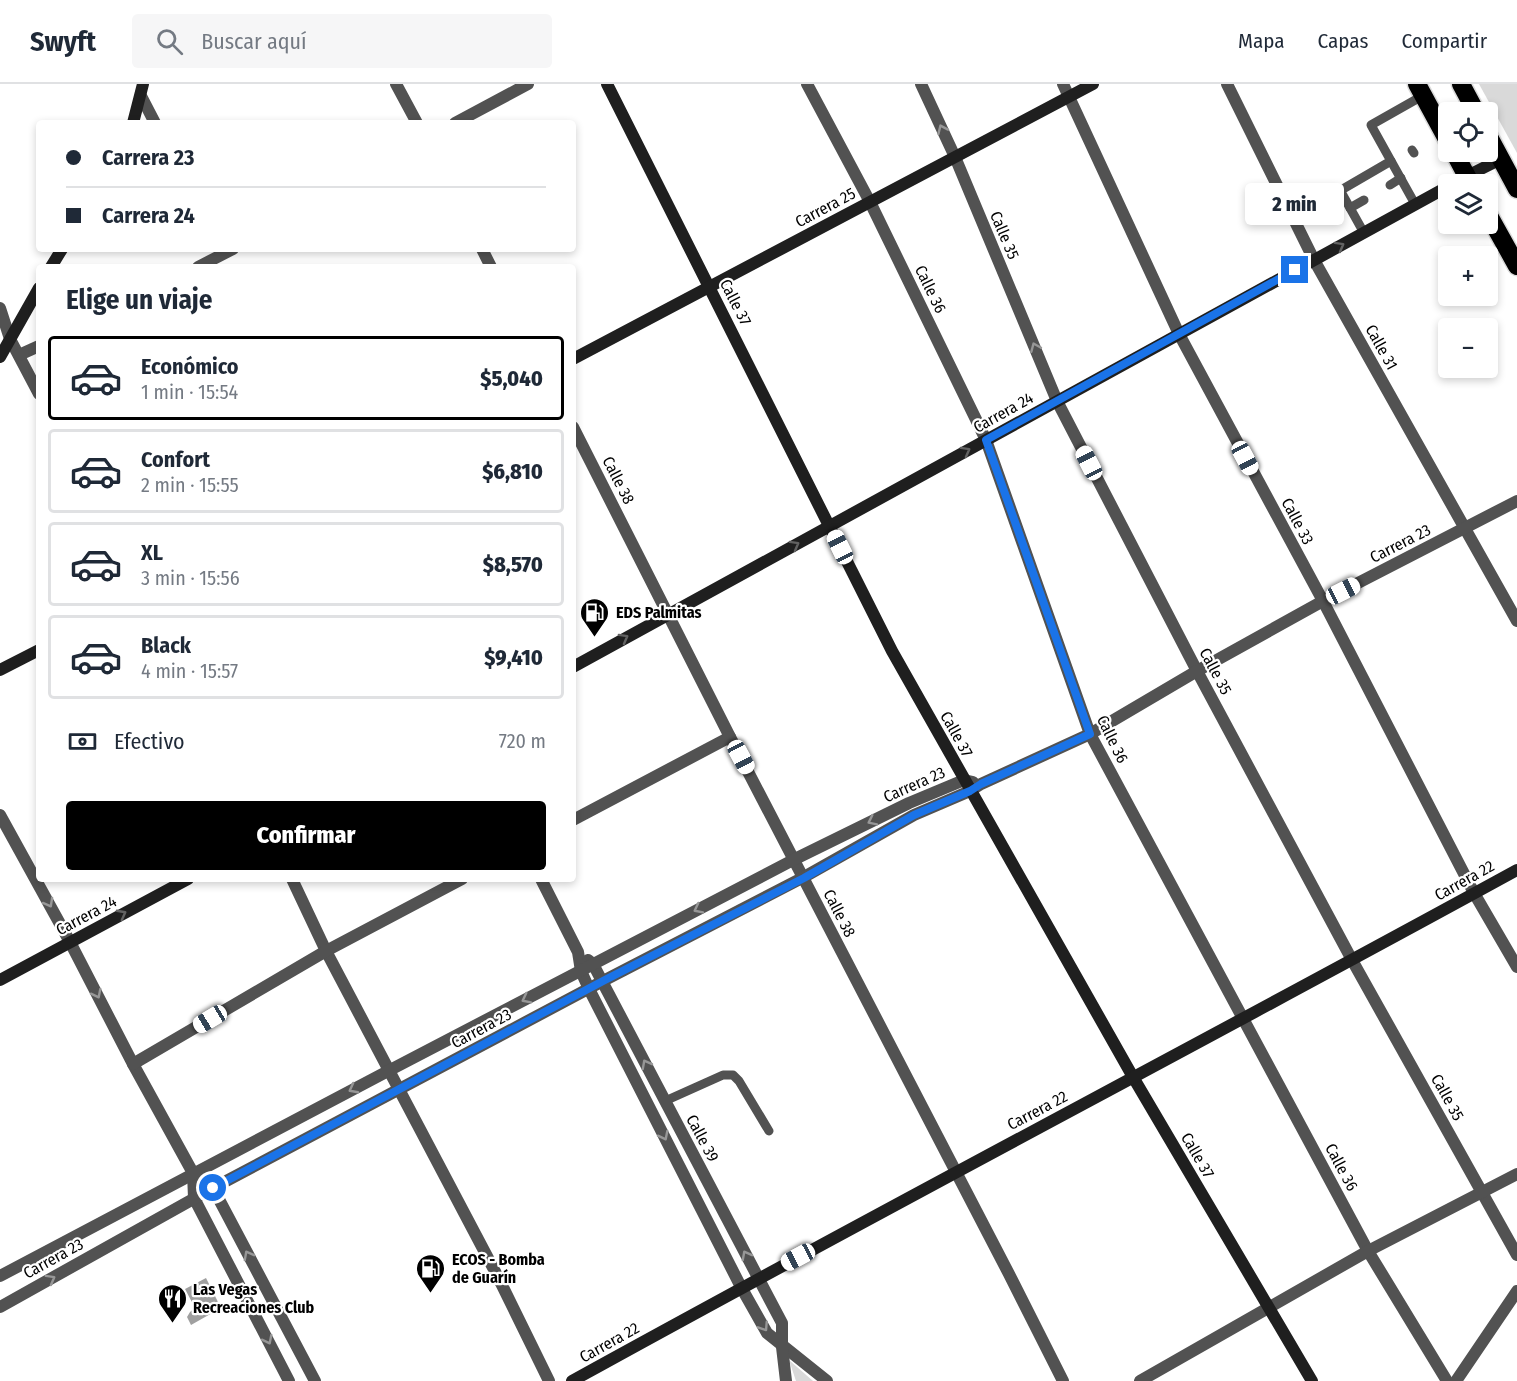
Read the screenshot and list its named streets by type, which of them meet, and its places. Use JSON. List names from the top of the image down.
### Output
{
  "streets": {
    "street": [
      "Carrera 25",
      "Calle 35",
      "Calle 36",
      "Calle 37",
      "Calle 31",
      "Carrera 24",
      "Calle 38",
      "Calle 33",
      "Carrera 23",
      "Carrera 22",
      "Calle 39"
    ]
  },
  "crossings": [
    ["Carrera 25", "Calle 35"],
    ["Carrera 25", "Calle 36"],
    ["Carrera 25", "Calle 37"],
    ["Carrera 25", "Calle 33"],
    ["Calle 35", "Carrera 24"],
    ["Calle 35", "Carrera 23"],
    ["Calle 35", "Carrera 22"],
    ["Calle 36", "Carrera 24"],
    ["Calle 36", "Carrera 23"],
    ["Calle 36", "Carrera 22"],
    ["Calle 37", "Carrera 24"],
    ["Calle 37", "Carrera 23"],
    ["Calle 37", "Carrera 22"],
    ["Calle 31", "Carrera 24"],
    ["Calle 31", "Carrera 23"],
    ["Carrera 24", "Calle 38"],
    ["Carrera 24", "Calle 33"],
    ["Calle 38", "Carrera 23"],
    ["Calle 38", "Carrera 22"],
    ["Calle 33", "Carrera 23"],
    ["Calle 33", "Carrera 22"],
    ["Carrera 23", "Calle 39"],
    ["Carrera 22", "Calle 39"]
  ],
  "one_way": ["Carrera 24"],
  "places": {
    "fuel station": ["EDS Palmitas", "ECOS - Bomba de Guarín"],
    "restaurant": ["Las Vegas Recreaciones Club"]
  },
  "page": {
    "header": "Swyft",
    "search": "Buscar aquí",
    "nav": ["Mapa", "Capas", "Compartir"],
    "map_buttons": ["+", "−"],
    "banner": ["Carrera 23", "Carrera 24"],
    "bubble": "2 min",
    "heading": "Elige un viaje",
    "list": [
      {
        "name": "Económico",
        "note": "1 min · 15:54",
        "value": "$5,040"
      },
      {
        "name": "Confort",
        "note": "2 min · 15:55",
        "value": "$6,810"
      },
      {
        "name": "XL",
        "note": "3 min · 15:56",
        "value": "$8,570"
      },
      {
        "name": "Black",
        "note": "4 min · 15:57",
        "value": "$9,410"
      }
    ],
    "pay": ["Efectivo", "720 m"],
    "buttons": "Confirmar"
  }
}
